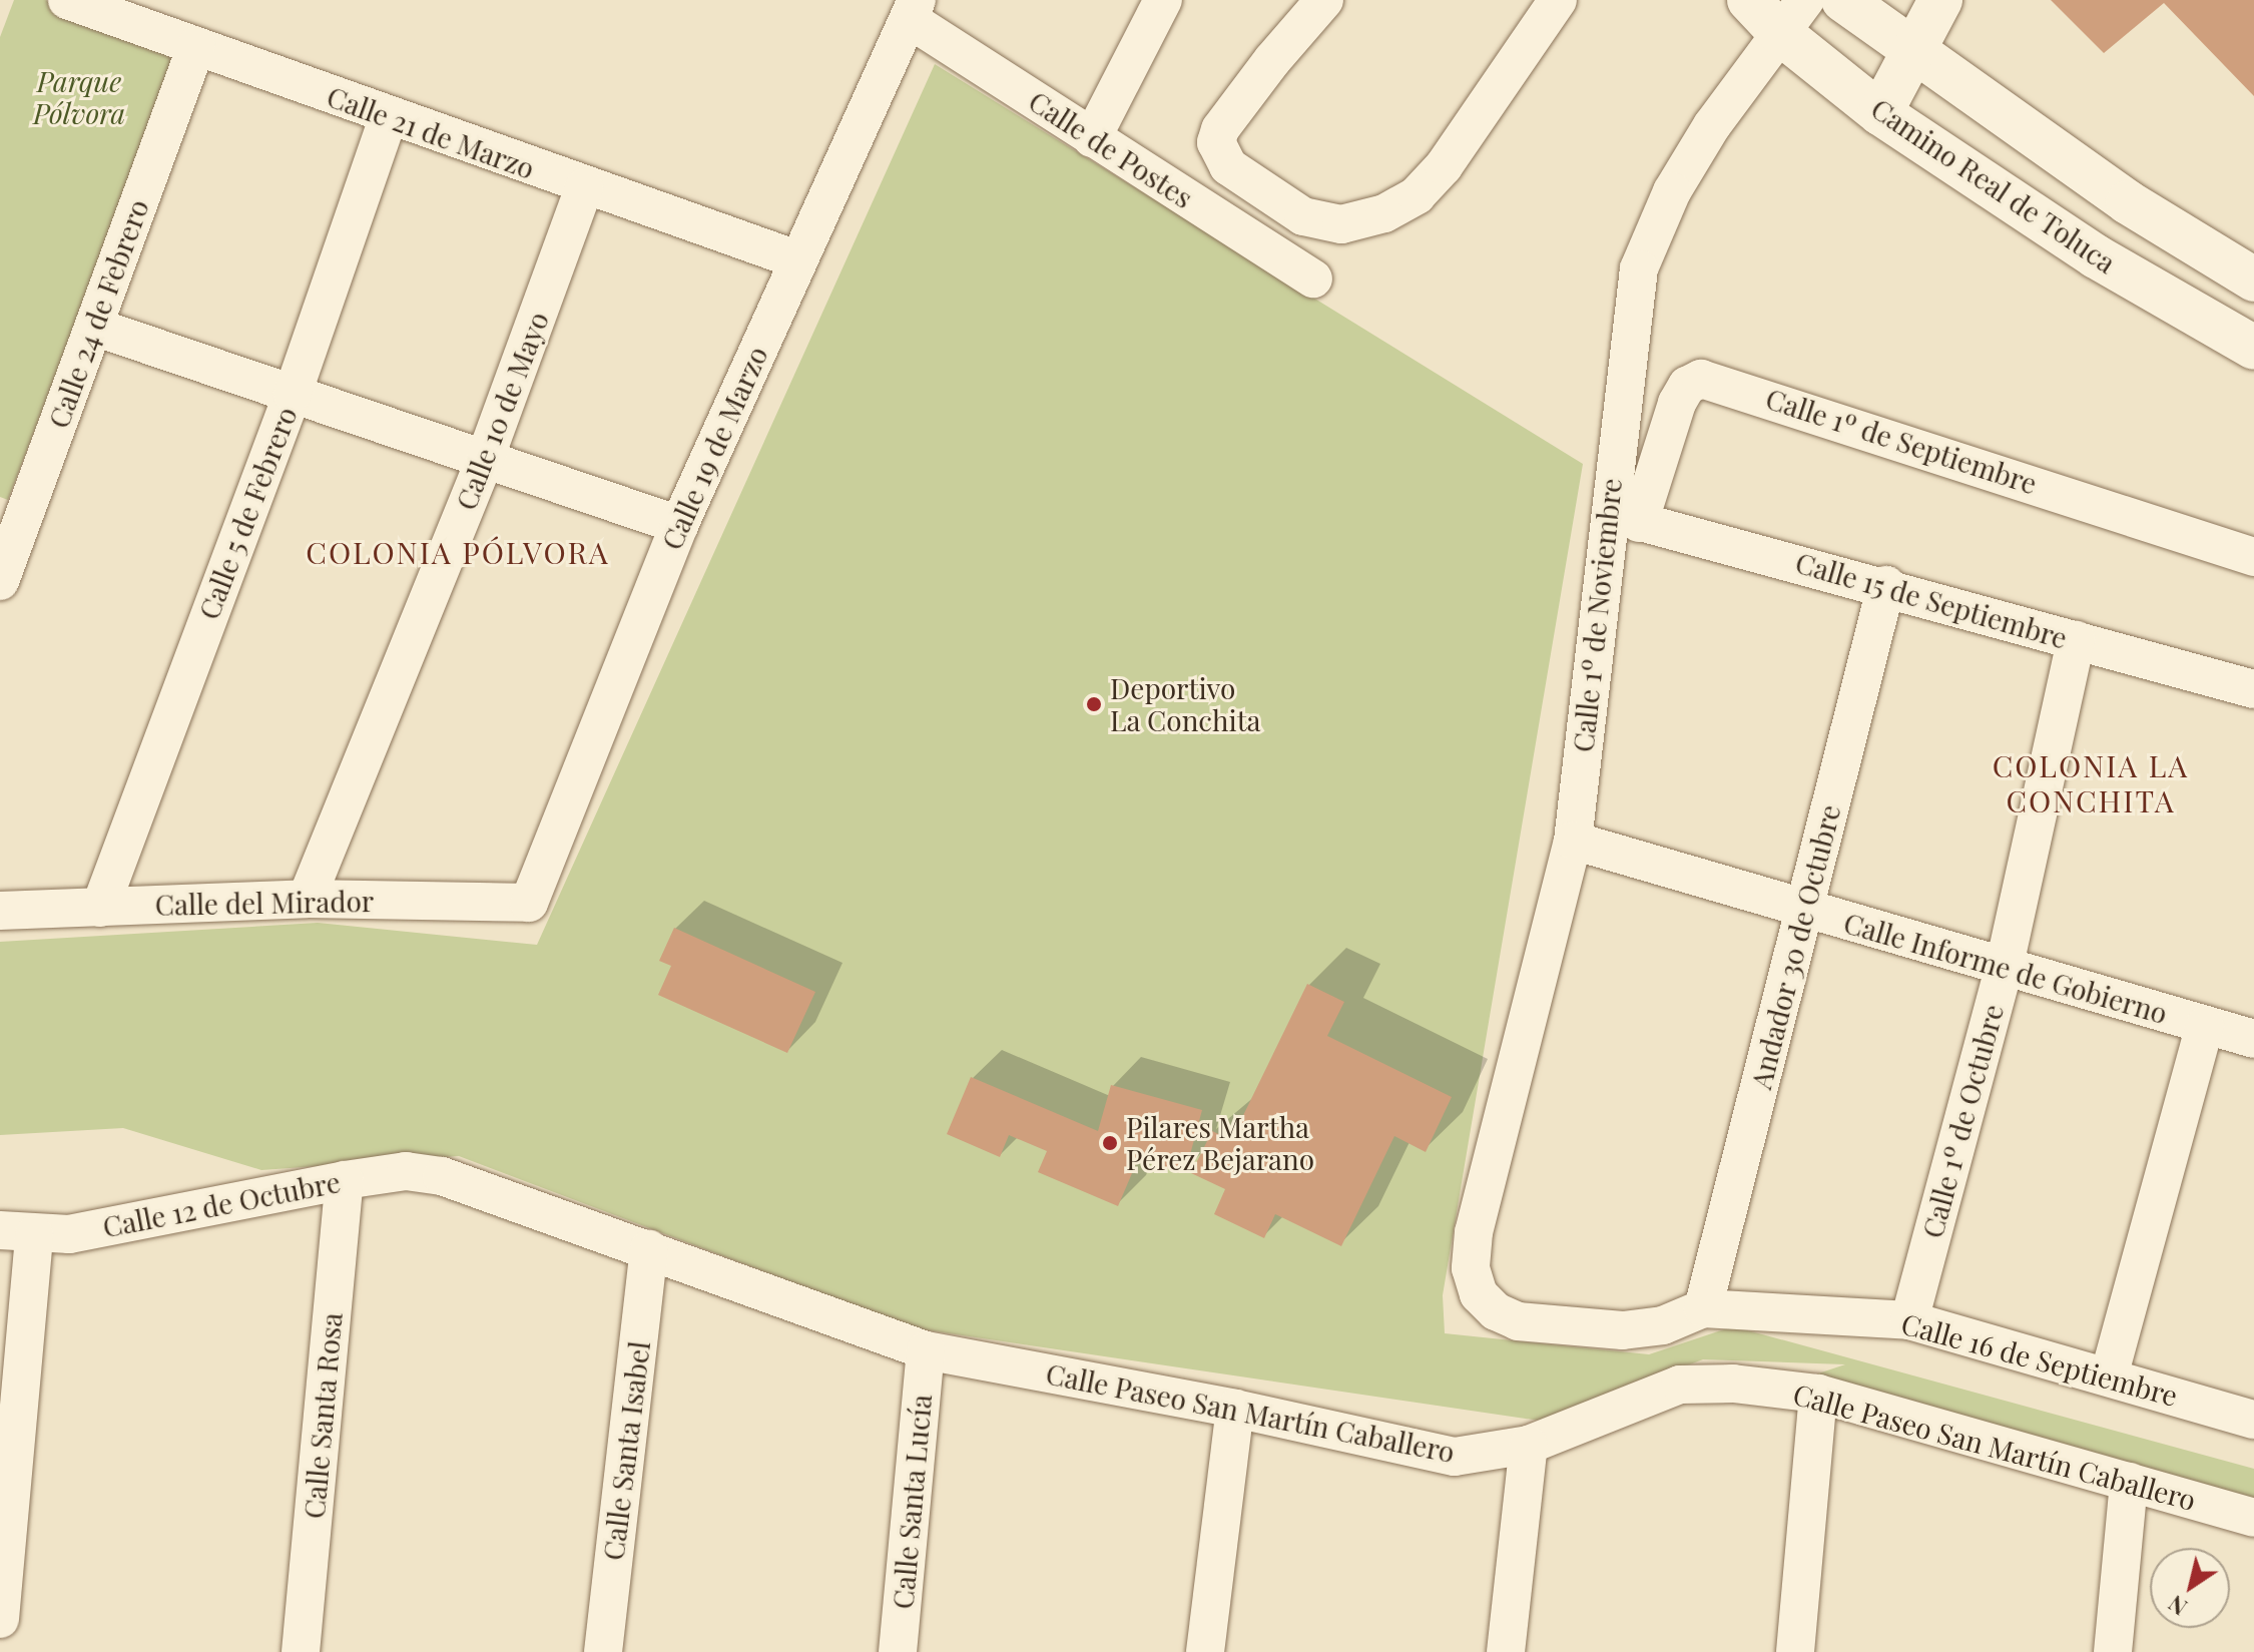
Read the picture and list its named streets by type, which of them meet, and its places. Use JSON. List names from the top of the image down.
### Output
{
  "streets": {
    "main road": ["Camino Real de Toluca"],
    "street": [
      "Calle 21 de Marzo",
      "Calle de Postes",
      "Calle 24 de Febrero",
      "Calle 10 de Mayo",
      "Calle 1º de Septiembre",
      "Calle 19 de Marzo",
      "Calle 5 de Febrero",
      "Calle 15 de Septiembre",
      "Calle 1º de Noviembre",
      "Calle del Mirador",
      "Andador 30 de Octubre",
      "Calle Informe de Gobierno",
      "Calle 1º de Octubre",
      "Calle 12 de Octubre",
      "Calle 16 de Septiembre",
      "Calle Paseo San Martín Caballero",
      "Calle Santa Rosa",
      "Calle Santa Isabel",
      "Calle Santa Lucía"
    ]
  },
  "crossings": [
    ["Calle 21 de Marzo", "Calle 24 de Febrero"],
    ["Calle 21 de Marzo", "Calle 10 de Mayo"],
    ["Calle 21 de Marzo", "Calle 19 de Marzo"],
    ["Calle 21 de Marzo", "Calle 5 de Febrero"],
    ["Calle de Postes", "Calle 19 de Marzo"],
    ["Camino Real de Toluca", "Calle 1º de Noviembre"],
    ["Calle 10 de Mayo", "Calle del Mirador"],
    ["Calle 1º de Septiembre", "Calle 15 de Septiembre"],
    ["Calle 1º de Septiembre", "Calle 1º de Noviembre"],
    ["Calle 19 de Marzo", "Calle del Mirador"],
    ["Calle 5 de Febrero", "Calle del Mirador"],
    ["Calle 15 de Septiembre", "Calle 1º de Noviembre"],
    ["Calle 15 de Septiembre", "Andador 30 de Octubre"],
    ["Calle 15 de Septiembre", "Calle 1º de Octubre"],
    ["Calle 1º de Noviembre", "Calle Informe de Gobierno"],
    ["Calle 1º de Noviembre", "Calle 16 de Septiembre"],
    ["Andador 30 de Octubre", "Calle Informe de Gobierno"],
    ["Andador 30 de Octubre", "Calle 16 de Septiembre"],
    ["Calle Informe de Gobierno", "Calle 1º de Octubre"],
    ["Calle 1º de Octubre", "Calle 16 de Septiembre"],
    ["Calle 12 de Octubre", "Calle Paseo San Martín Caballero"],
    ["Calle 12 de Octubre", "Calle Santa Rosa"],
    ["Calle Paseo San Martín Caballero", "Calle Santa Isabel"],
    ["Calle Paseo San Martín Caballero", "Calle Santa Lucía"]
  ],
  "districts": ["COLONIA PÓLVORA", "COLONIA LA CONCHITA"],
  "parks": ["Parque Pólvora"],
  "places": ["Deportivo La Conchita", "Pilares Martha Pérez Bejarano"],
  "north": "bottom left"
}
